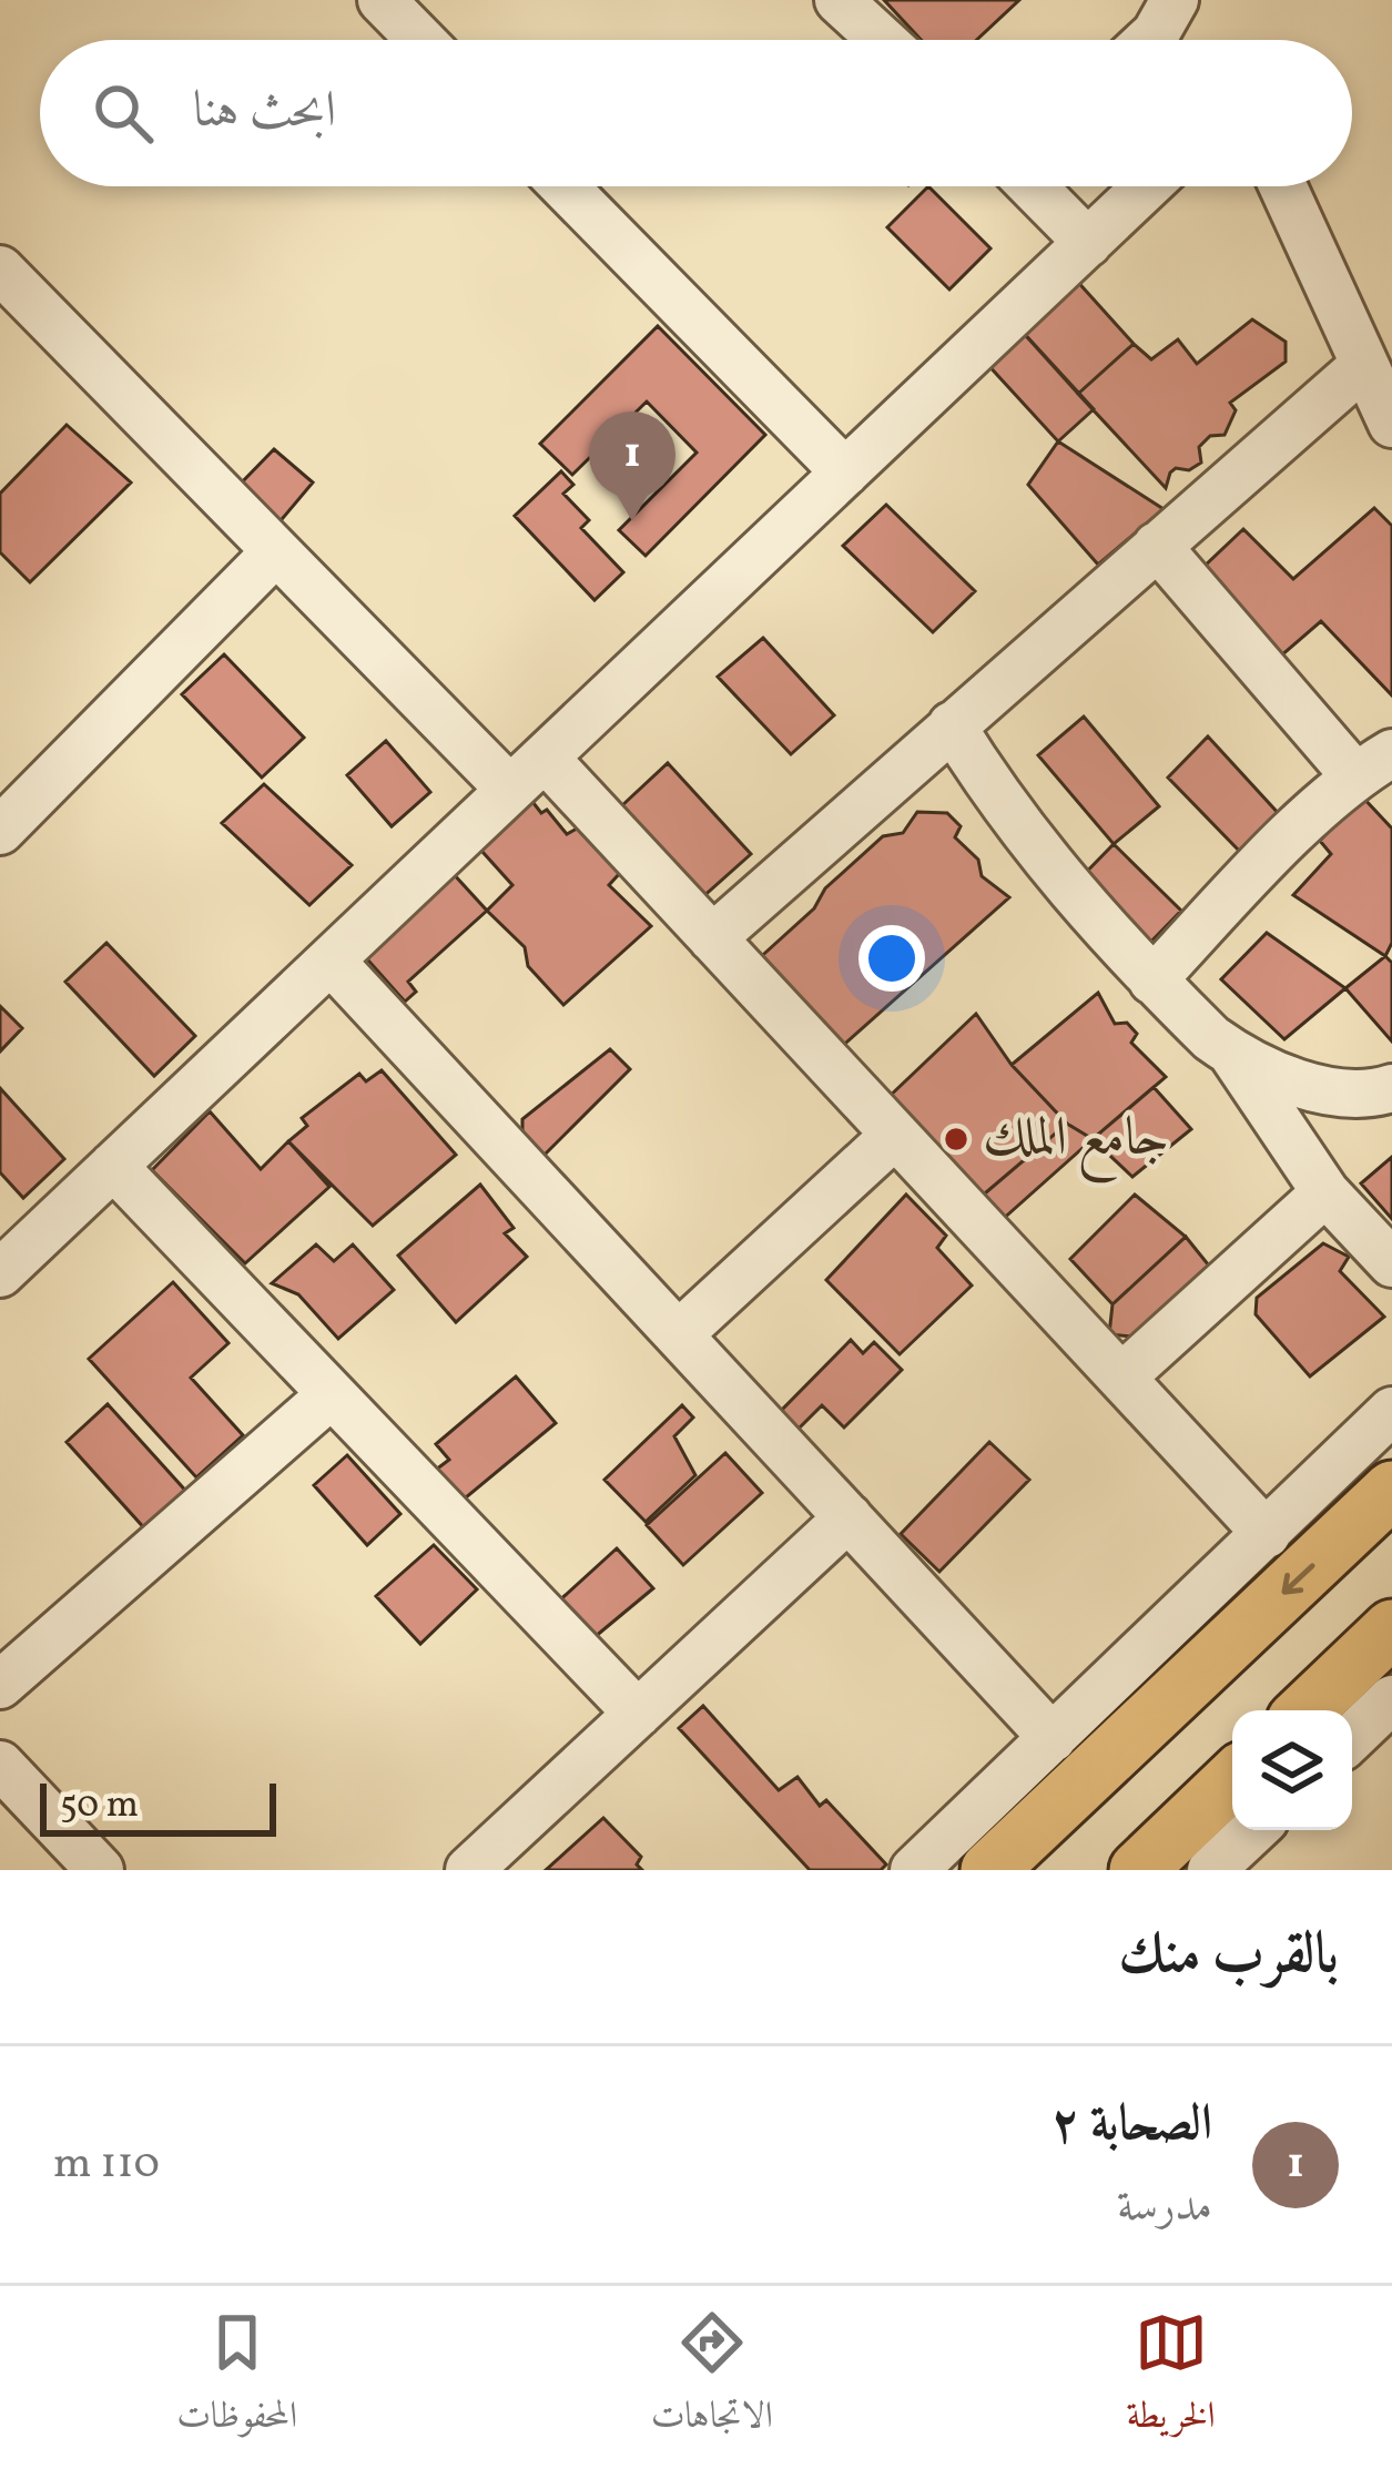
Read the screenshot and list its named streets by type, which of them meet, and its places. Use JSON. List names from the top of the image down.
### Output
{
  "places": ["جامع الملك"],
  "scale_bar": "50 m",
  "page": {
    "search": "ابحث هنا",
    "pins": "1",
    "scale": "50 m",
    "heading": "بالقرب منك",
    "list": [
      {
        "mark": "1",
        "name": "الصحابة ٢",
        "note": "مدرسة",
        "value": "110 m"
      }
    ],
    "nav": ["الخريطة", "الاتجاهات", "المحفوظات"]
  }
}
